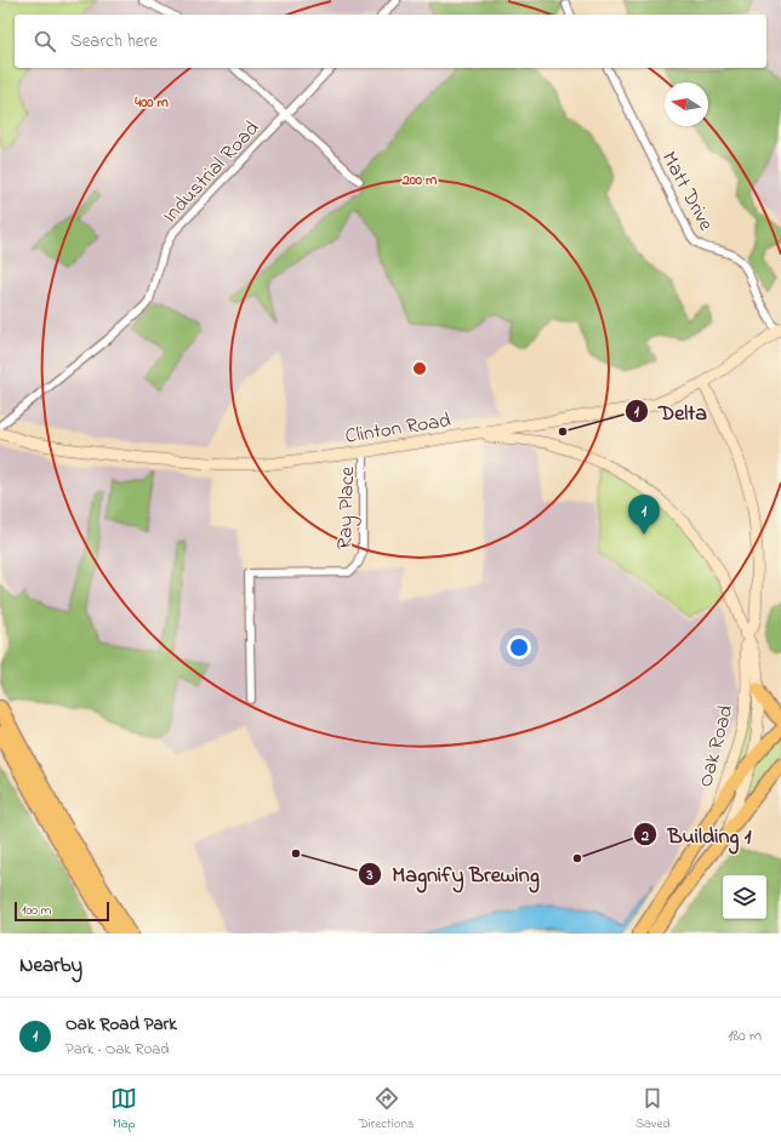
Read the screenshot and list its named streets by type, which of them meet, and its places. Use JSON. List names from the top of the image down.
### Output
{
  "streets": {
    "street": [
      "Industrial Road",
      "Matt Drive",
      "Clinton Road",
      "Ray Place",
      "Oak Road"
    ]
  },
  "crossings": [
    ["Matt Drive", "Clinton Road"],
    ["Clinton Road", "Ray Place"],
    ["Clinton Road", "Oak Road"]
  ],
  "places": ["Delta", "Magnify Brewing", "Building 1"],
  "scale_bar": "100 m",
  "north": "left",
  "page": {
    "search": "Search here",
    "pins": "1",
    "scale": "100 m",
    "heading": "Nearby",
    "list": [
      {
        "mark": "1",
        "name": "Oak Road Park",
        "note": "Park · Oak Road",
        "value": "180 m"
      }
    ],
    "nav": ["Map", "Directions", "Saved"]
  },
  "rings": ["400 m", "200 m"]
}
